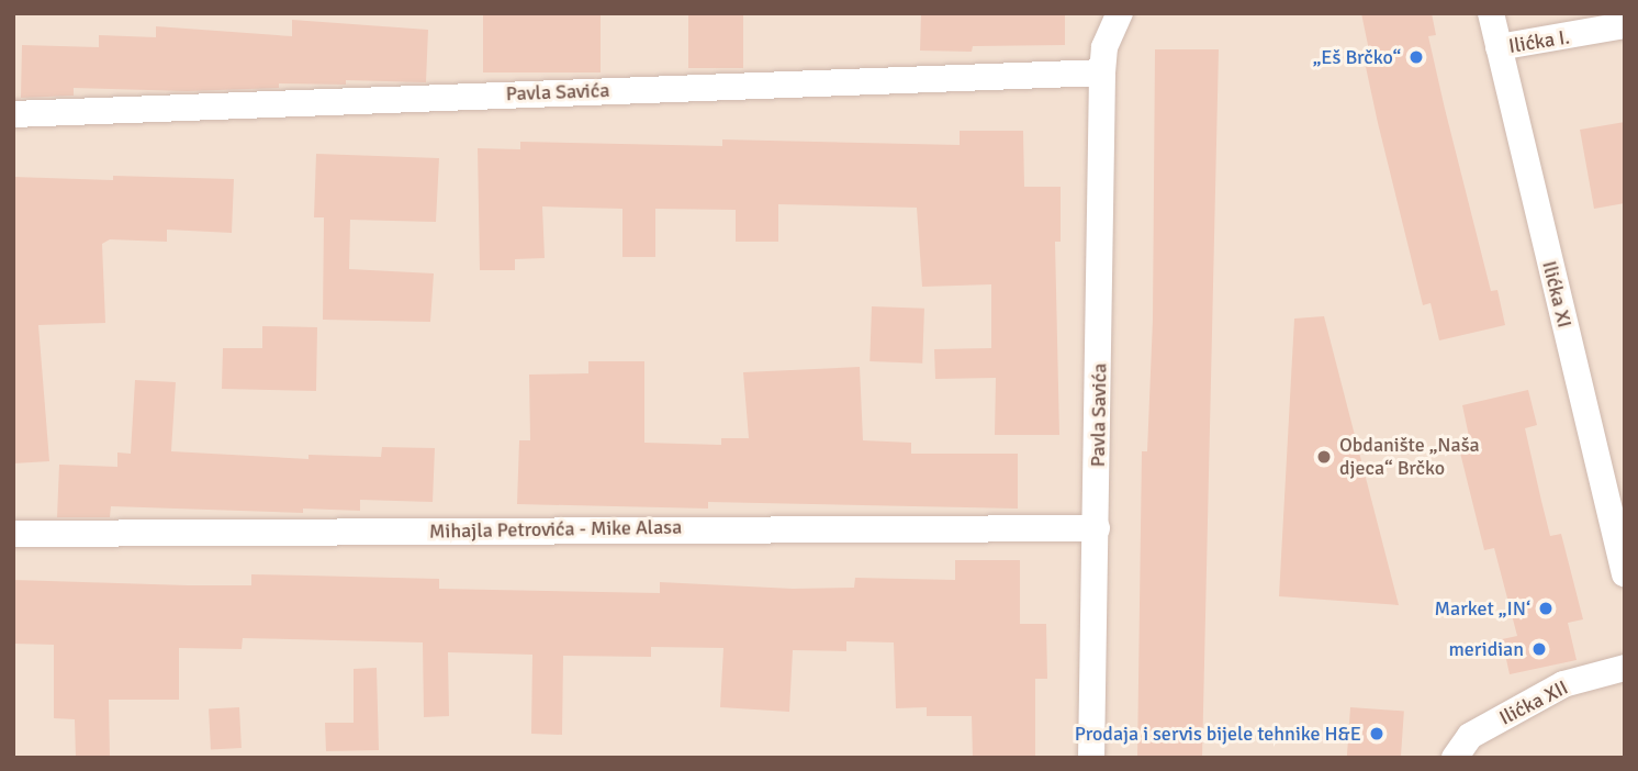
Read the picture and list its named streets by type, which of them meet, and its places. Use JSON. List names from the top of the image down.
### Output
{
  "streets": {
    "street": [
      "Ilićka I.",
      "Pavla Savića",
      "Ilićka XI",
      "Mihajla Petrovića - Mike Alasa",
      "Ilićka XII"
    ]
  },
  "crossings": [
    ["Ilićka I.", "Ilićka XI"],
    ["Pavla Savića", "Mihajla Petrovića - Mike Alasa"]
  ],
  "places": [
    "„Eš Brčko“",
    "Obdanište „Naša djeca“ Brčko",
    "Market „IN‘",
    "meridian",
    "Prodaja i servis bijele tehnike H&E"
  ]
}
